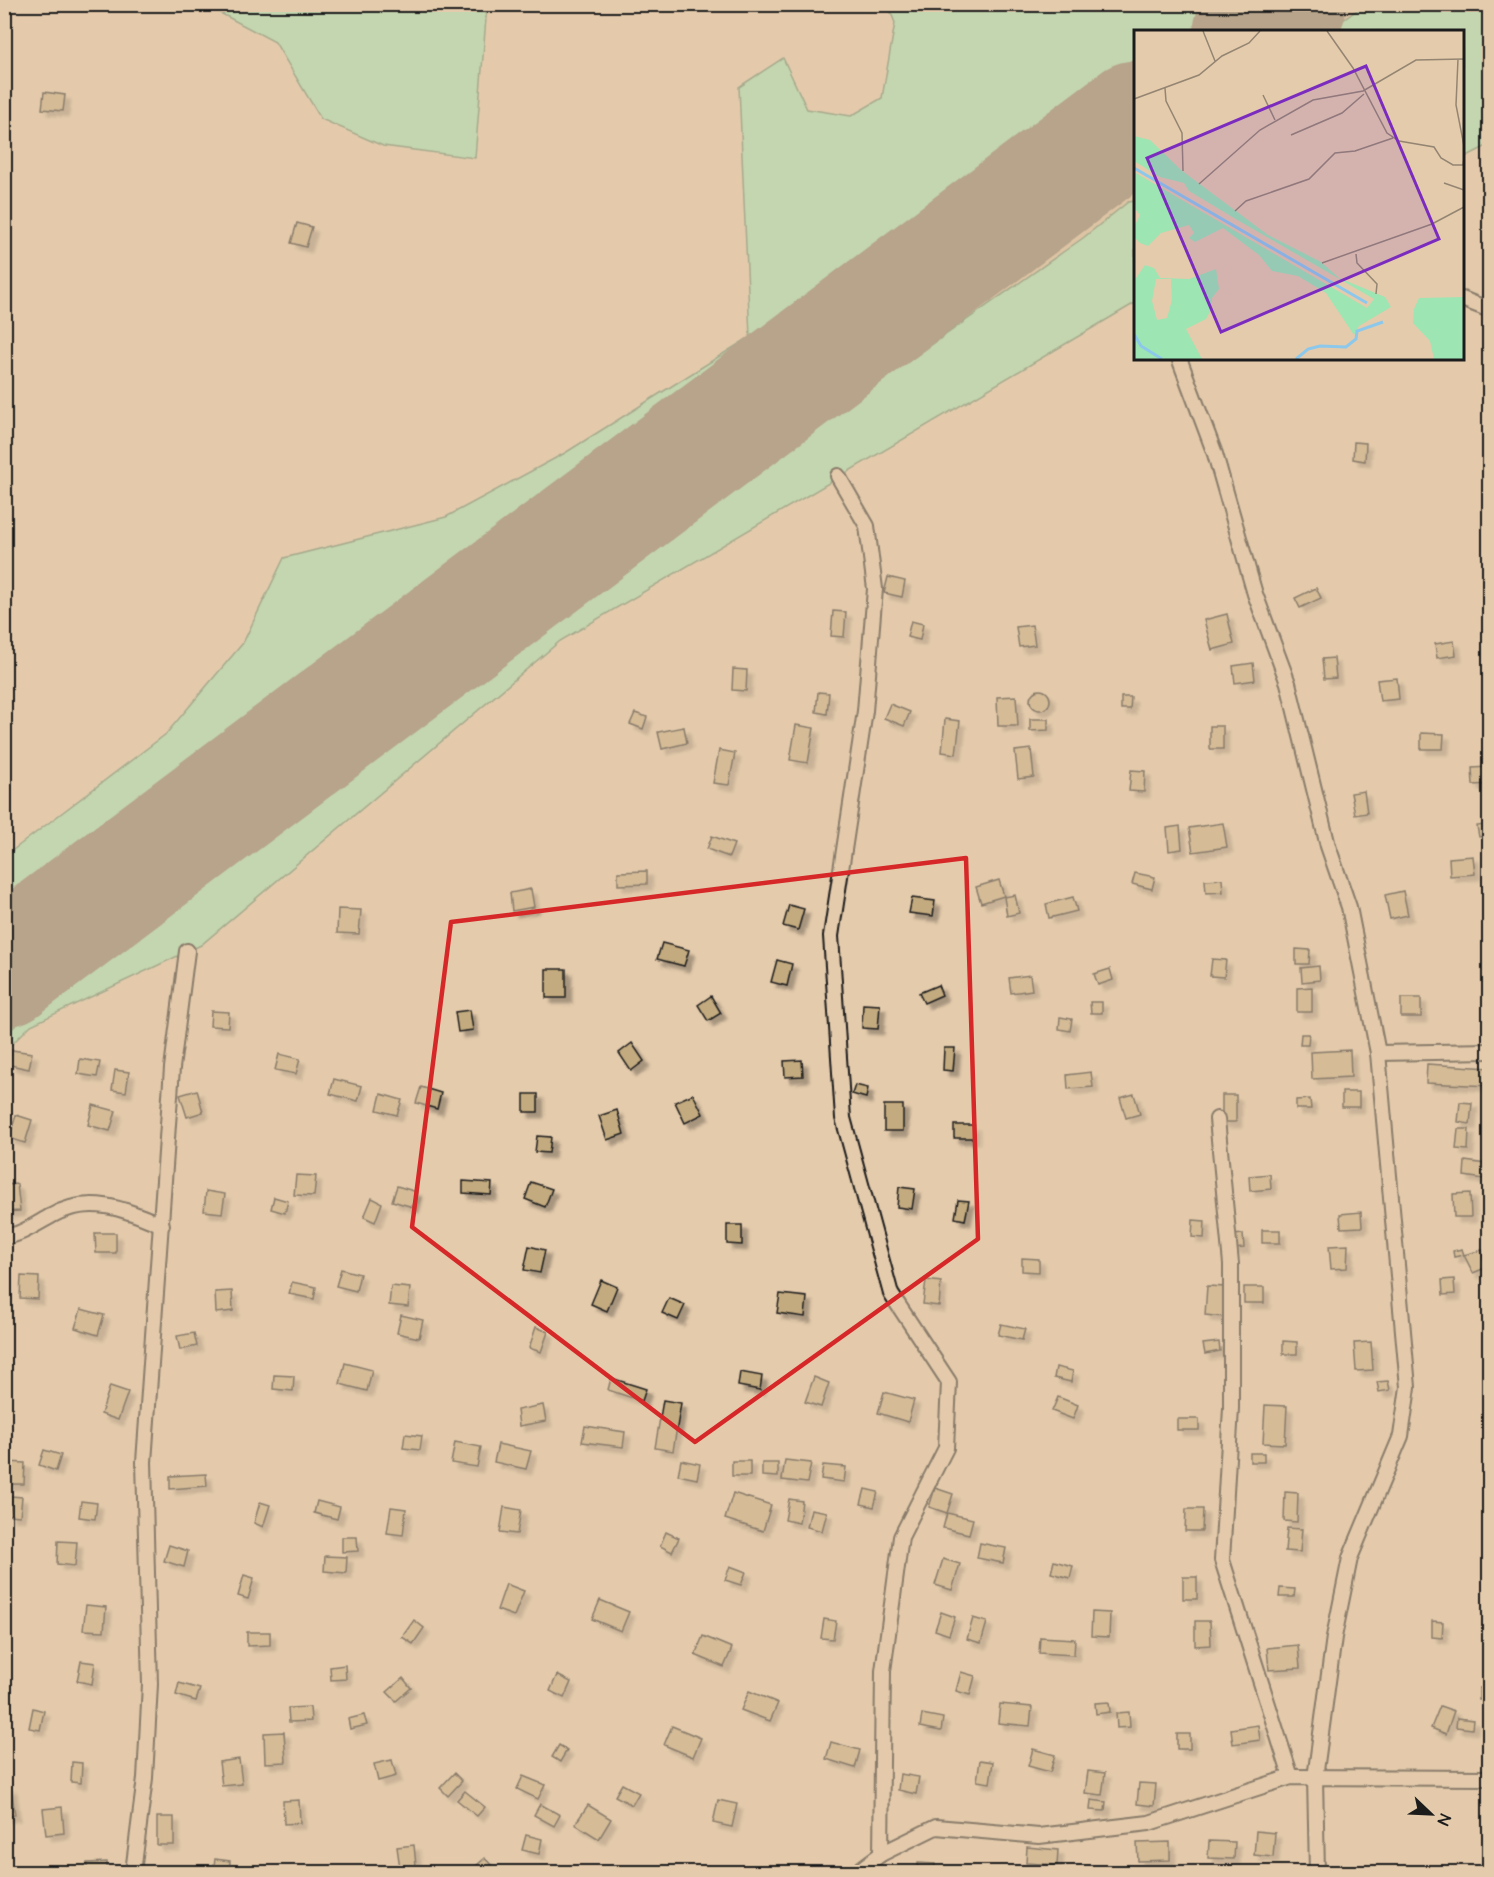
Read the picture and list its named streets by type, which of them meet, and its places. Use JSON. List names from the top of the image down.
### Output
{
  "north": "bottom right"
}
